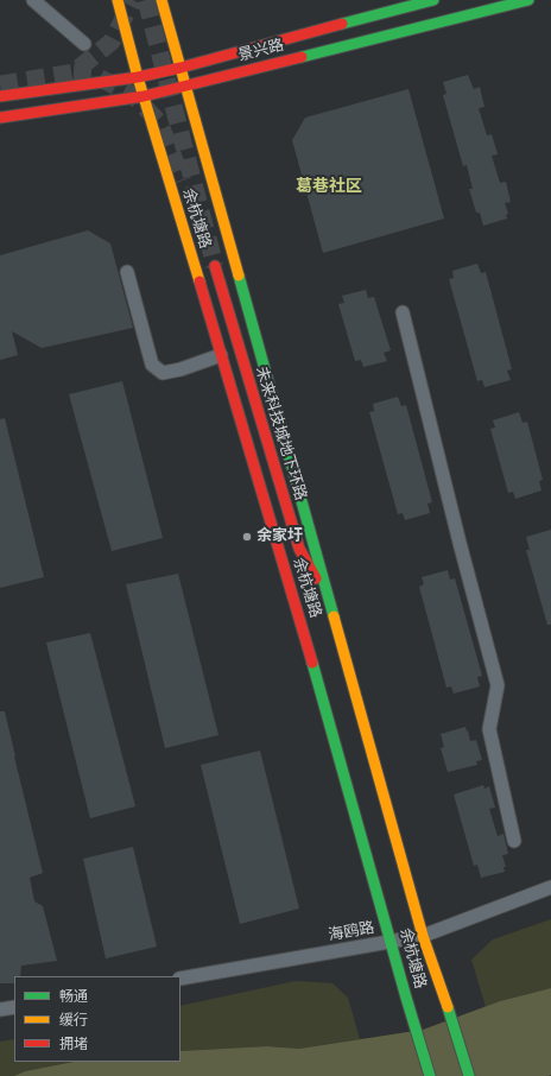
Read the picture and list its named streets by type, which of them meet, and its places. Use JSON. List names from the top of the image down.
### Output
{
  "streets": {
    "main road": ["景兴路", "余杭塘路", "未来科技城地下环路"],
    "street": ["海鸥路"]
  },
  "crossings": [
    ["景兴路", "余杭塘路"],
    ["余杭塘路", "未来科技城地下环路"],
    ["余杭塘路", "海鸥路"]
  ],
  "districts": ["葛巷社区"],
  "places": ["余家圩"],
  "legend": ["畅通", "缓行", "拥堵"]
}
